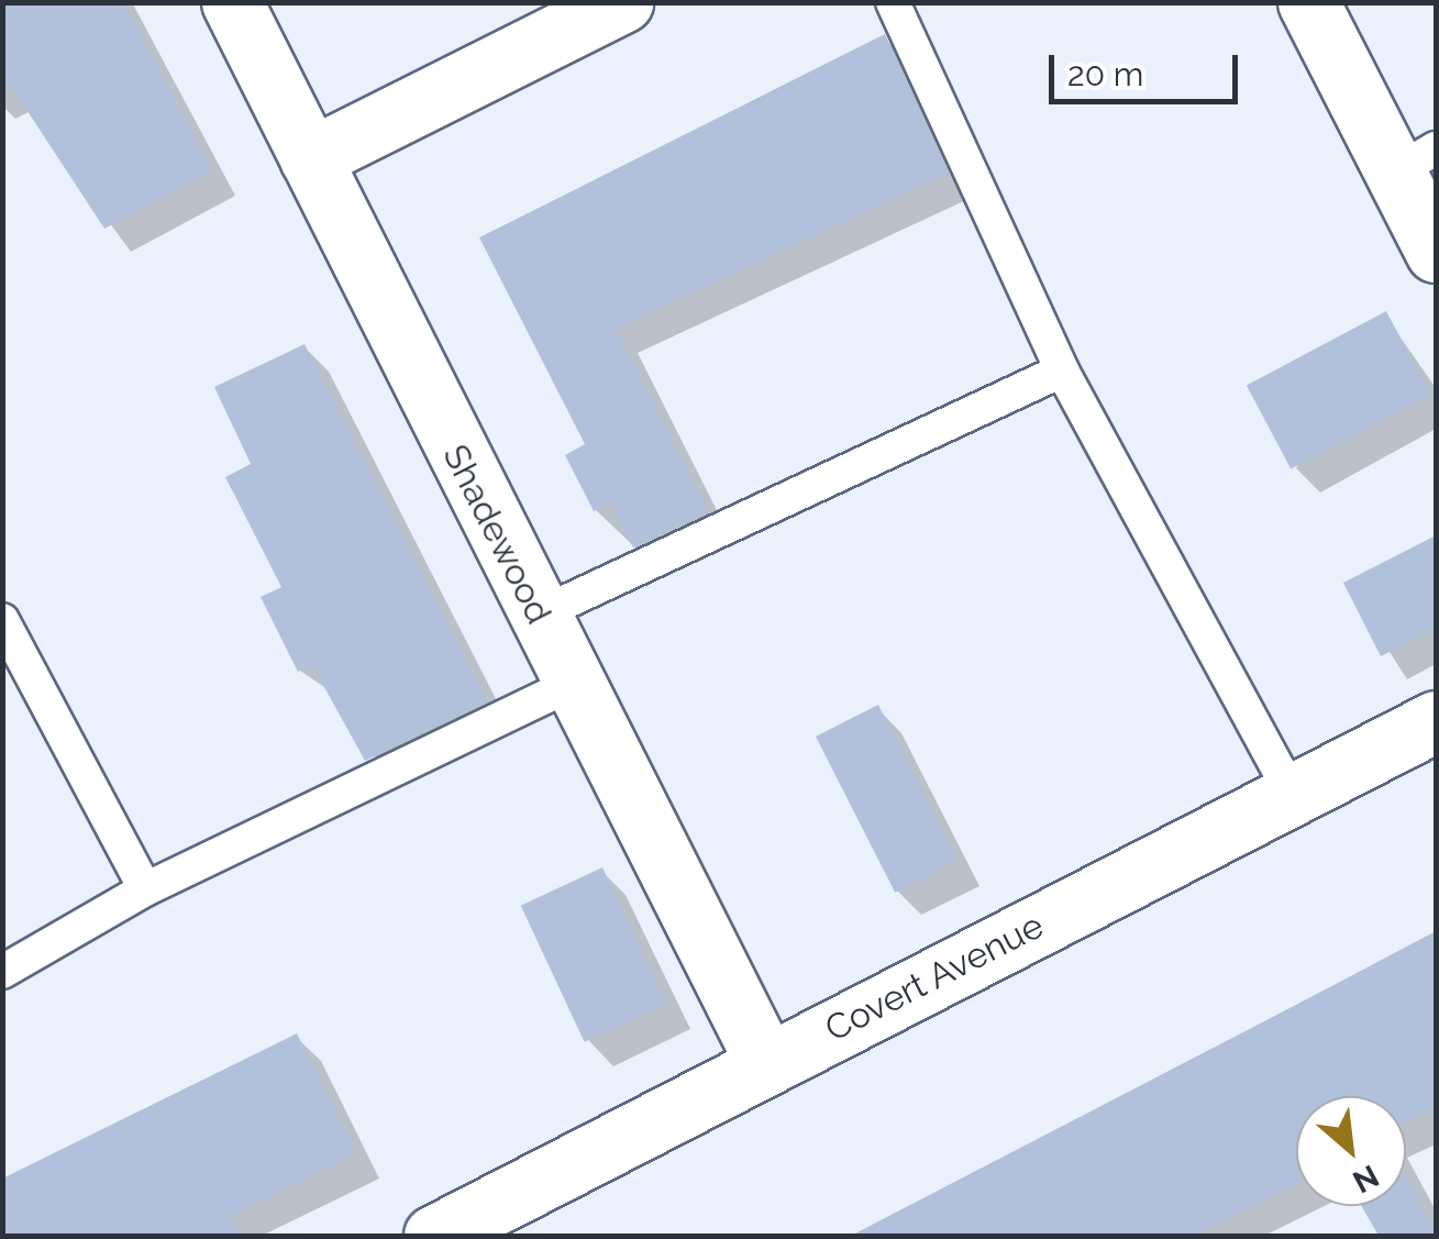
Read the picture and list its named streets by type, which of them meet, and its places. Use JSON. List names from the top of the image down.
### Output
{
  "streets": {
    "street": ["Shadewood", "Covert Avenue"]
  },
  "crossings": [
    ["Shadewood", "Covert Avenue"]
  ],
  "scale_bar": "20 m",
  "north": "bottom right"
}
